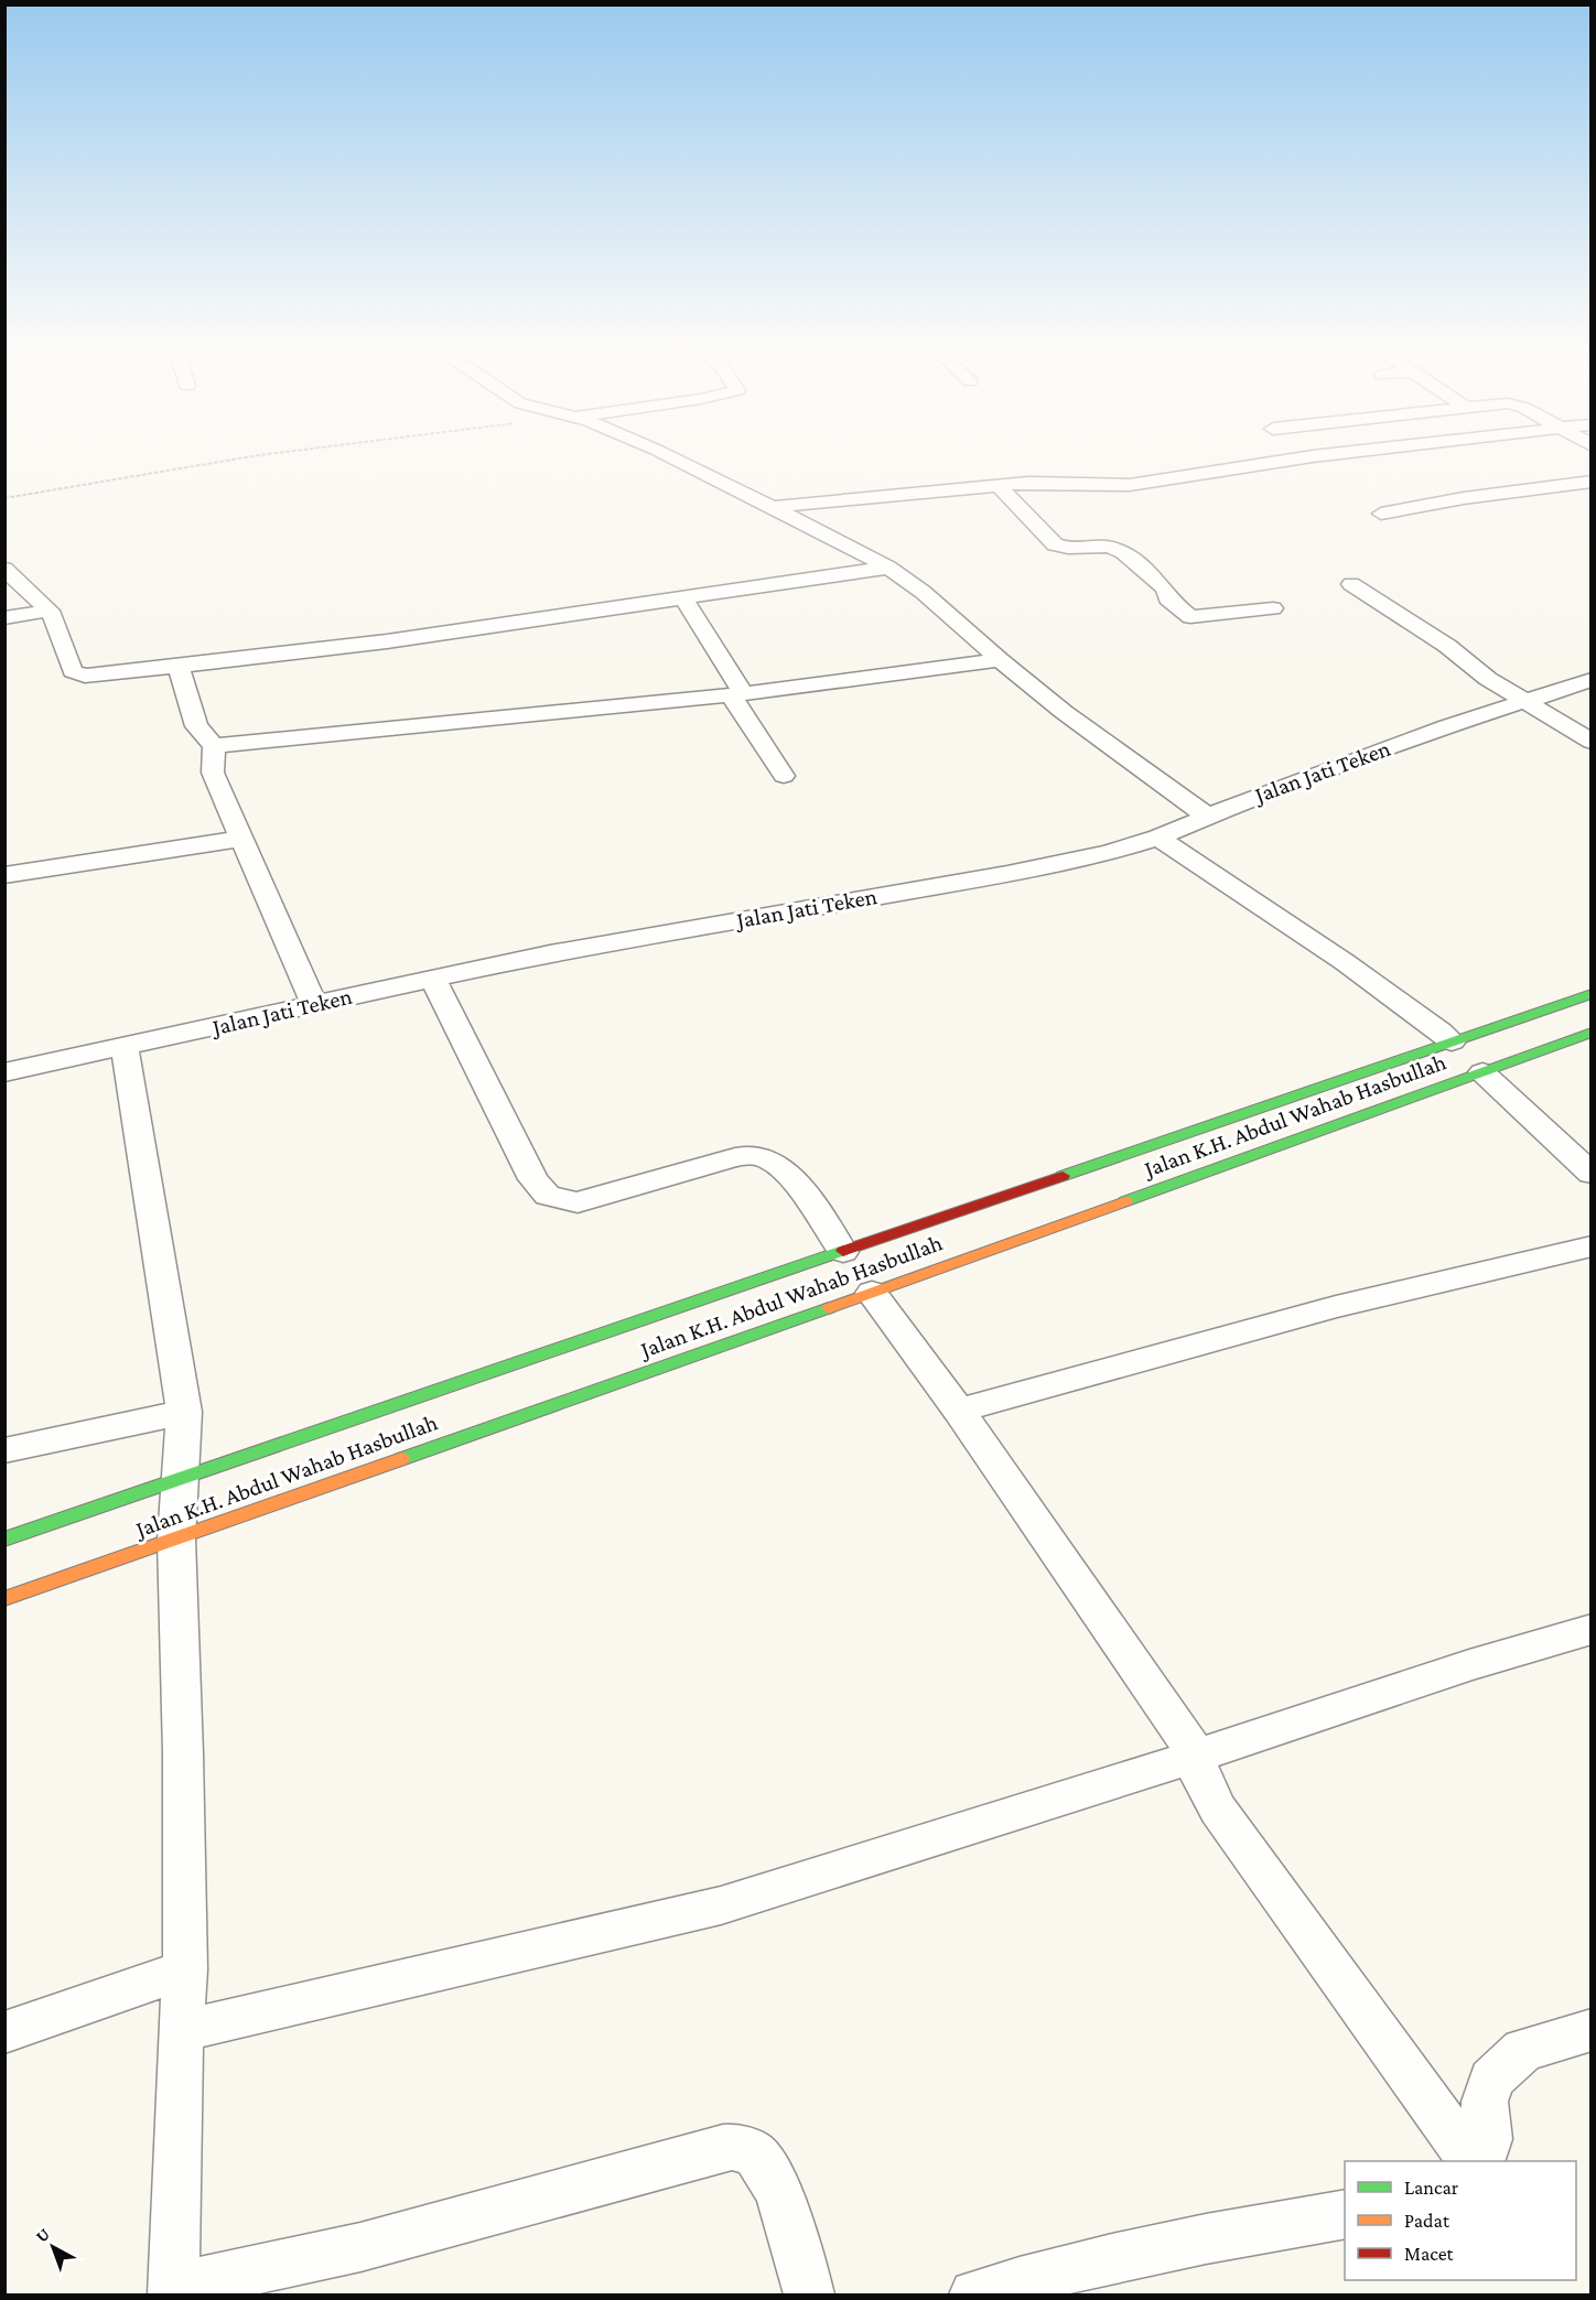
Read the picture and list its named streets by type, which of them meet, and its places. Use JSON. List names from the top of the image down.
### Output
{
  "streets": {
    "highway": ["Jalan K.H. Abdul Wahab Hasbullah"],
    "street": ["Jalan Jati Teken"]
  },
  "legend": ["Lancar", "Padat", "Macet"],
  "north": "top left"
}
